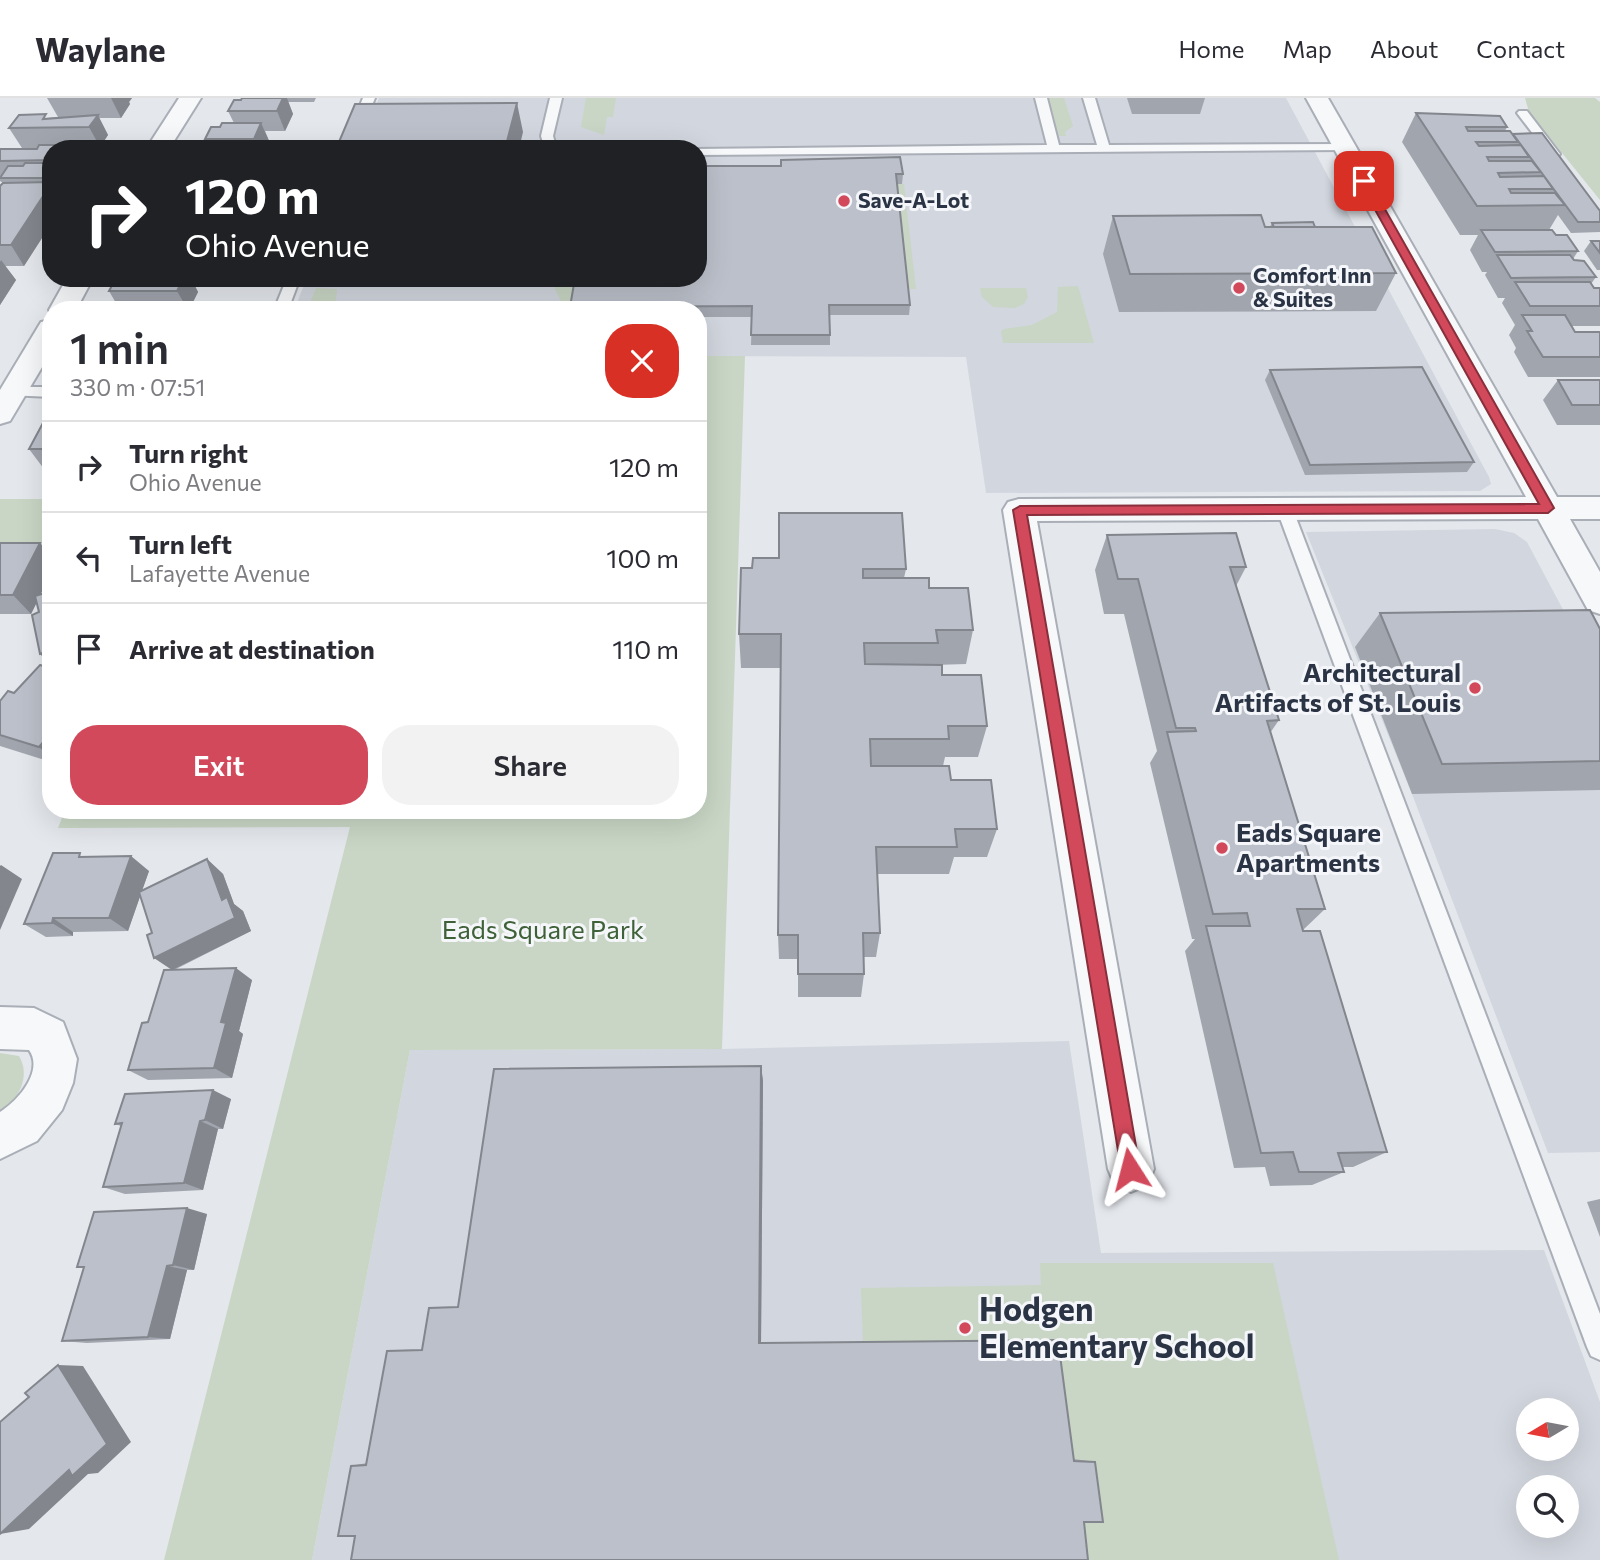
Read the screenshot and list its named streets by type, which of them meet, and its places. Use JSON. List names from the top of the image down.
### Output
{
  "parks": ["Eads Square Park"],
  "places": [
    "Save-A-Lot",
    "Comfort Inn & Suites",
    "Architectural Artifacts of St. Louis",
    "Eads Square Apartments",
    "Hodgen Elementary School"
  ],
  "north": "left",
  "page": {
    "header": "Waylane",
    "nav": [
      "Home",
      "Map",
      "About",
      "Contact"
    ],
    "turn": ["120 m", "Ohio Avenue"],
    "heading": ["1 min", "330 m · 07:51"],
    "list": [
      {
        "name": "Turn right",
        "note": "Ohio Avenue",
        "value": "120 m"
      },
      {
        "name": "Turn left",
        "note": "Lafayette Avenue",
        "value": "100 m"
      },
      {
        "name": "Arrive at destination",
        "value": "110 m"
      }
    ],
    "buttons": ["Exit", "Share"]
  }
}
